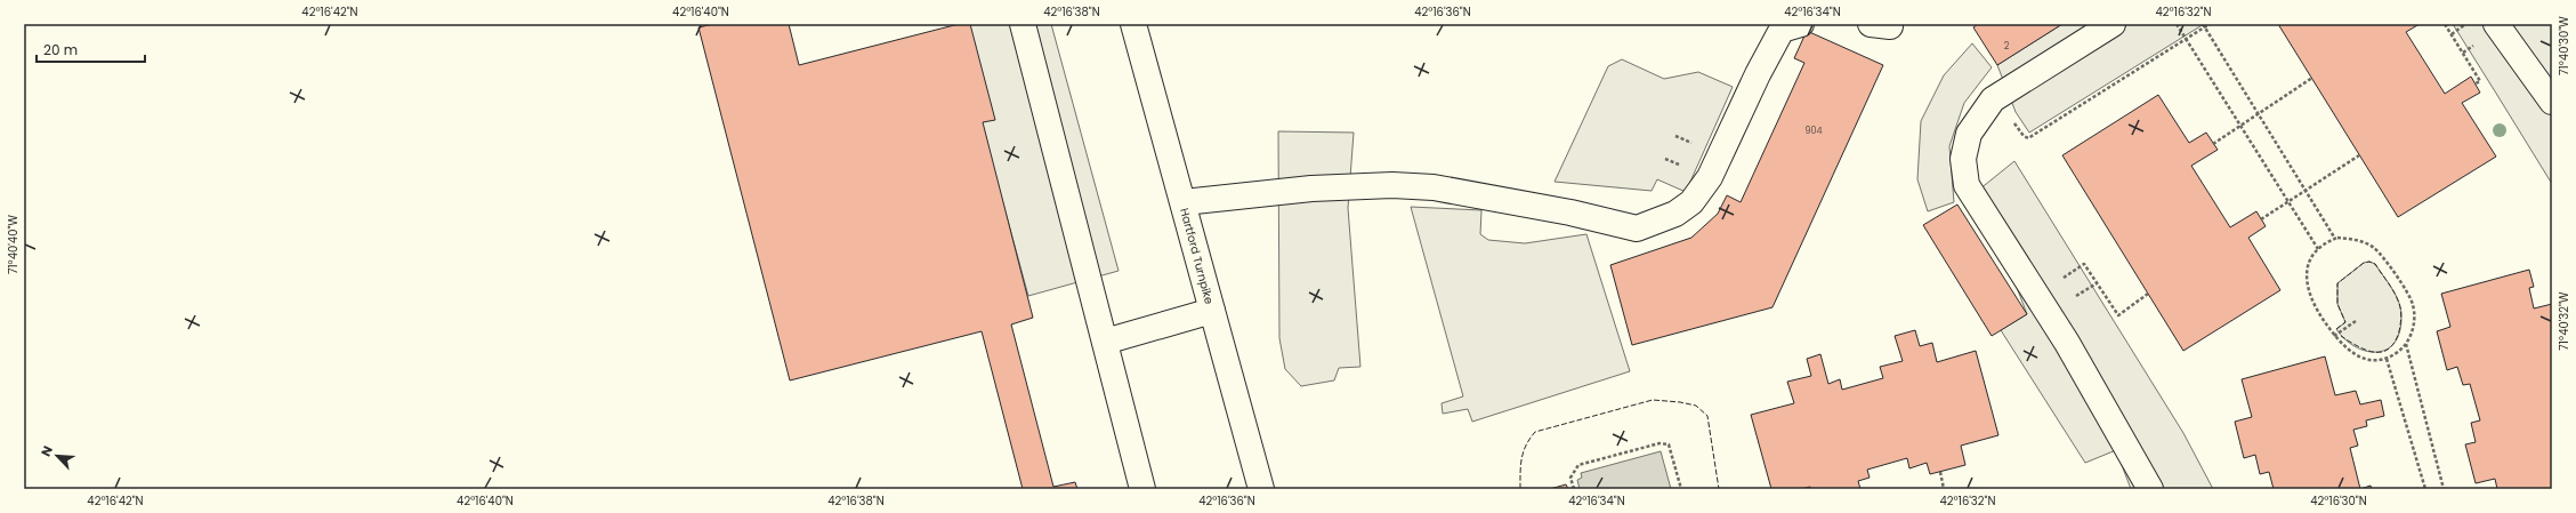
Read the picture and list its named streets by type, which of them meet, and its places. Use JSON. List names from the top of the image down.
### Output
{
  "streets": {
    "main road": ["Hartford Turnpike"]
  },
  "house_numbers": ["2", "904"],
  "scale_bar": "20 m",
  "north": "top left",
  "coordinates": [
    "42°16'42\"N",
    "42°16'40\"N",
    "42°16'38\"N",
    "42°16'36\"N",
    "42°16'34\"N",
    "42°16'32\"N",
    "71°40'30\"W",
    "71°40'40\"W",
    "71°40'32\"W",
    "42°16'30\"N"
  ]
}
